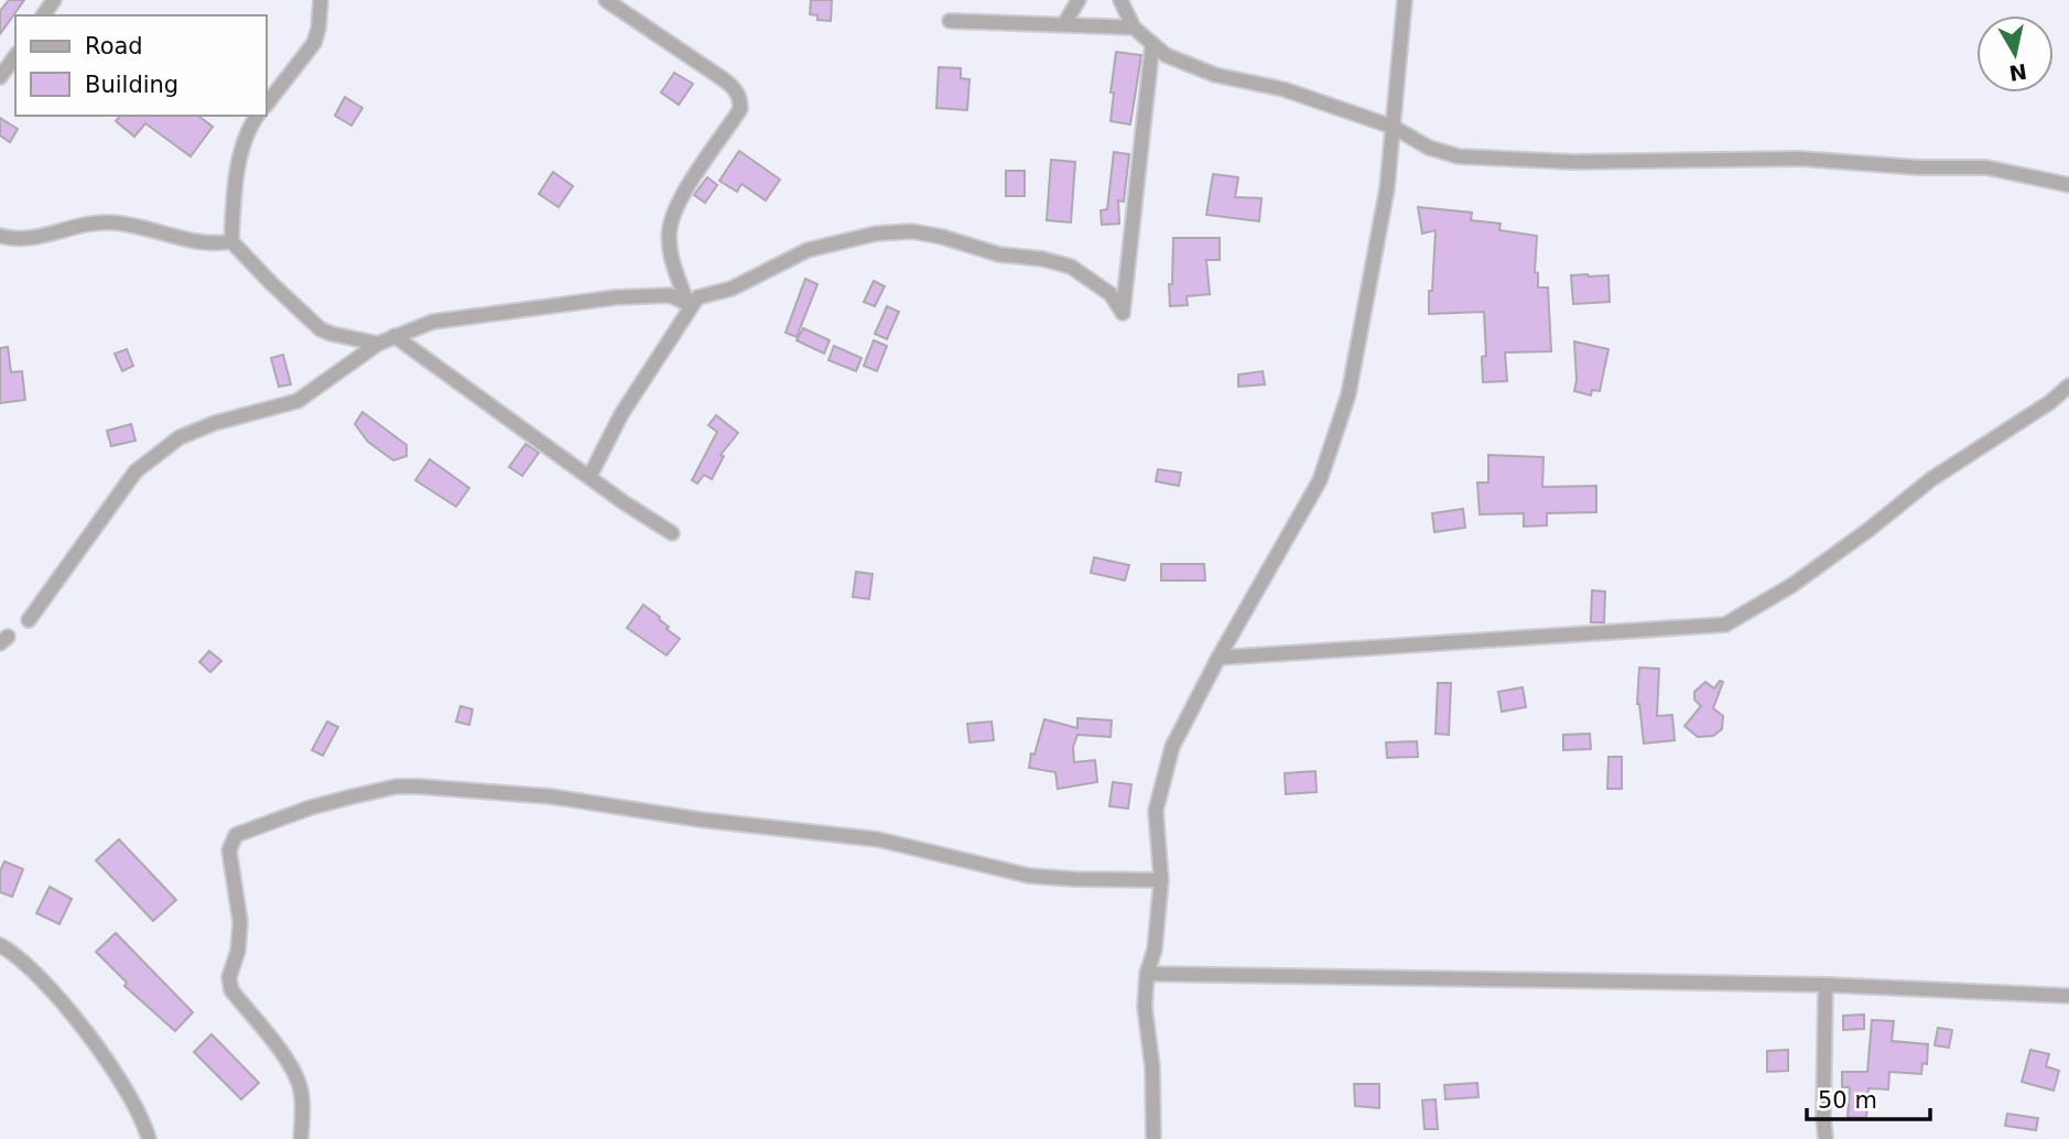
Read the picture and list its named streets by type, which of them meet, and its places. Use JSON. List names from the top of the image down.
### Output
{
  "legend": ["Road", "Building"],
  "scale_bar": "50 m",
  "north": "bottom"
}
